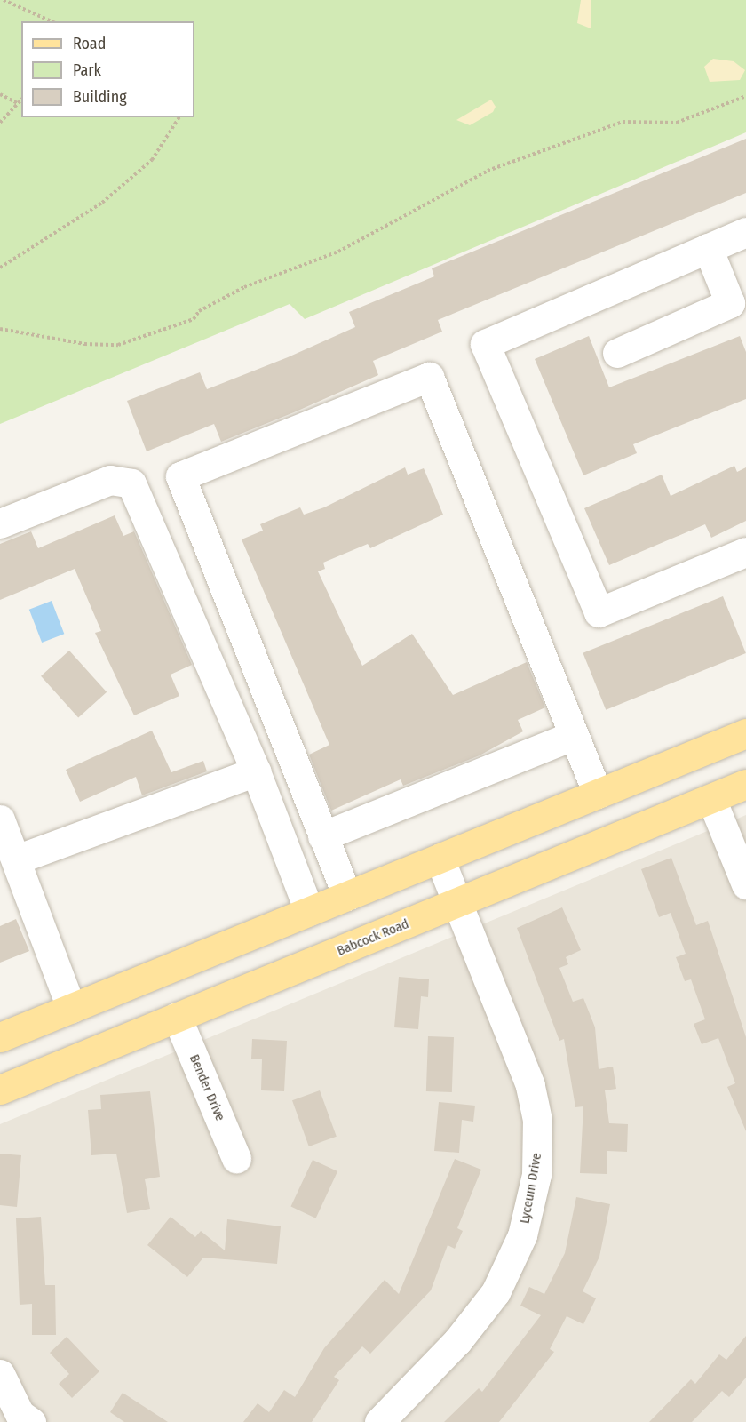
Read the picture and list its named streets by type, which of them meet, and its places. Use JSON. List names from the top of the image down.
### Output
{
  "streets": {
    "main road": ["Babcock Road"],
    "street": ["Bender Drive", "Lyceum Drive"]
  },
  "crossings": [
    ["Babcock Road", "Bender Drive"],
    ["Babcock Road", "Lyceum Drive"]
  ],
  "legend": ["Road", "Park", "Building"]
}
